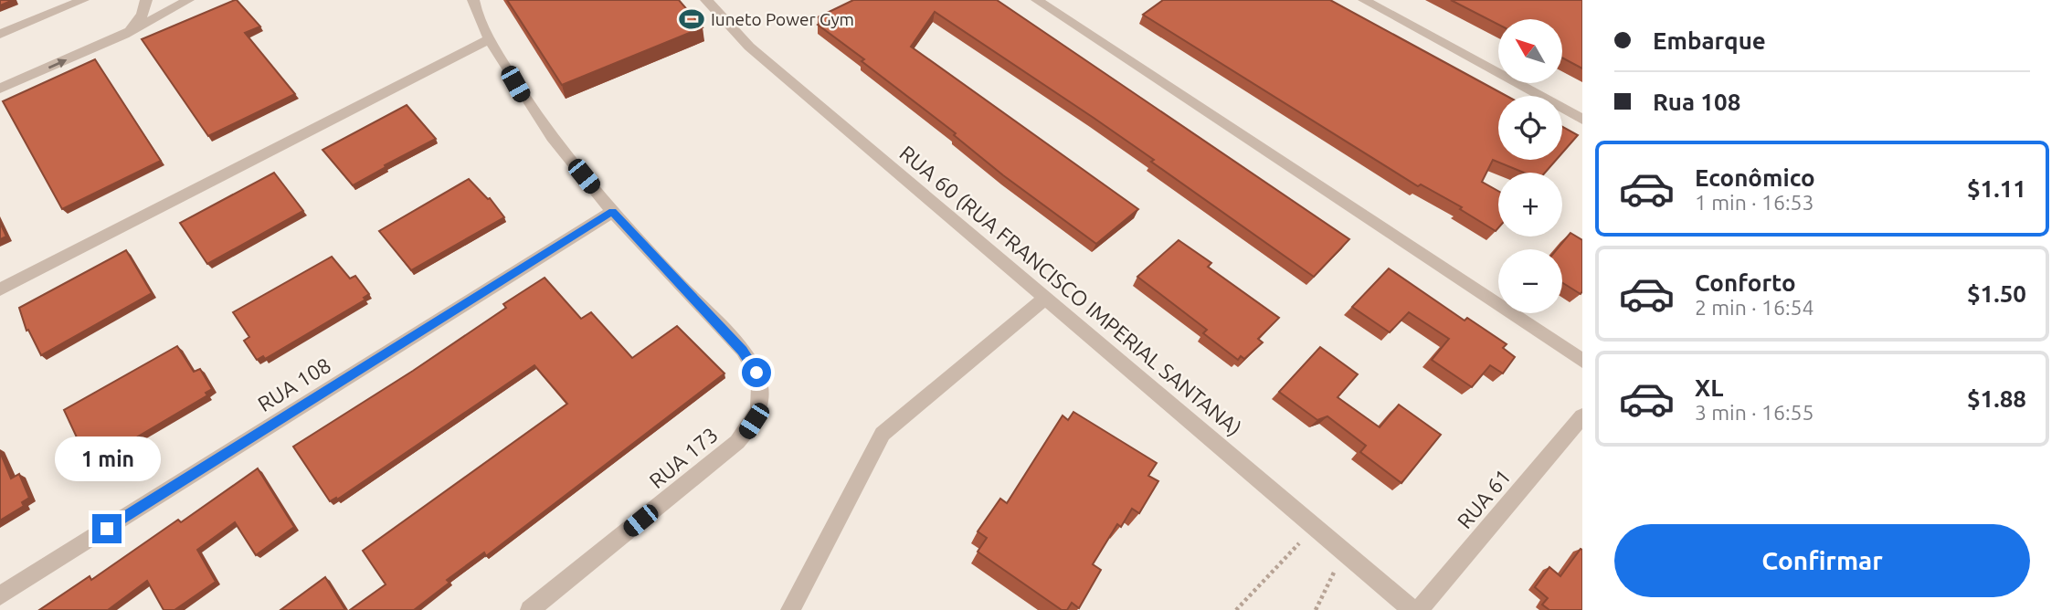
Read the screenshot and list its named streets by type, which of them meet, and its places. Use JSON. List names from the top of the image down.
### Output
{
  "streets": {
    "street": [
      "RUA 60 (RUA FRANCISCO IMPERIAL SANTANA)",
      "RUA 108",
      "RUA 173",
      "RUA 61"
    ]
  },
  "crossings": [
    ["RUA 108", "RUA 173"]
  ],
  "places": {
    "sports": ["Iuneto Power Gym"]
  },
  "north": "top left",
  "page": {
    "banner": ["Embarque", "Rua 108"],
    "map_buttons": ["+", "−"],
    "list": [
      {
        "name": "Econômico",
        "note": "1 min · 16:53",
        "value": "$1.11"
      },
      {
        "name": "Conforto",
        "note": "2 min · 16:54",
        "value": "$1.50"
      },
      {
        "name": "XL",
        "note": "3 min · 16:55",
        "value": "$1.88"
      }
    ],
    "bubble": "1 min",
    "buttons": "Confirmar"
  }
}
